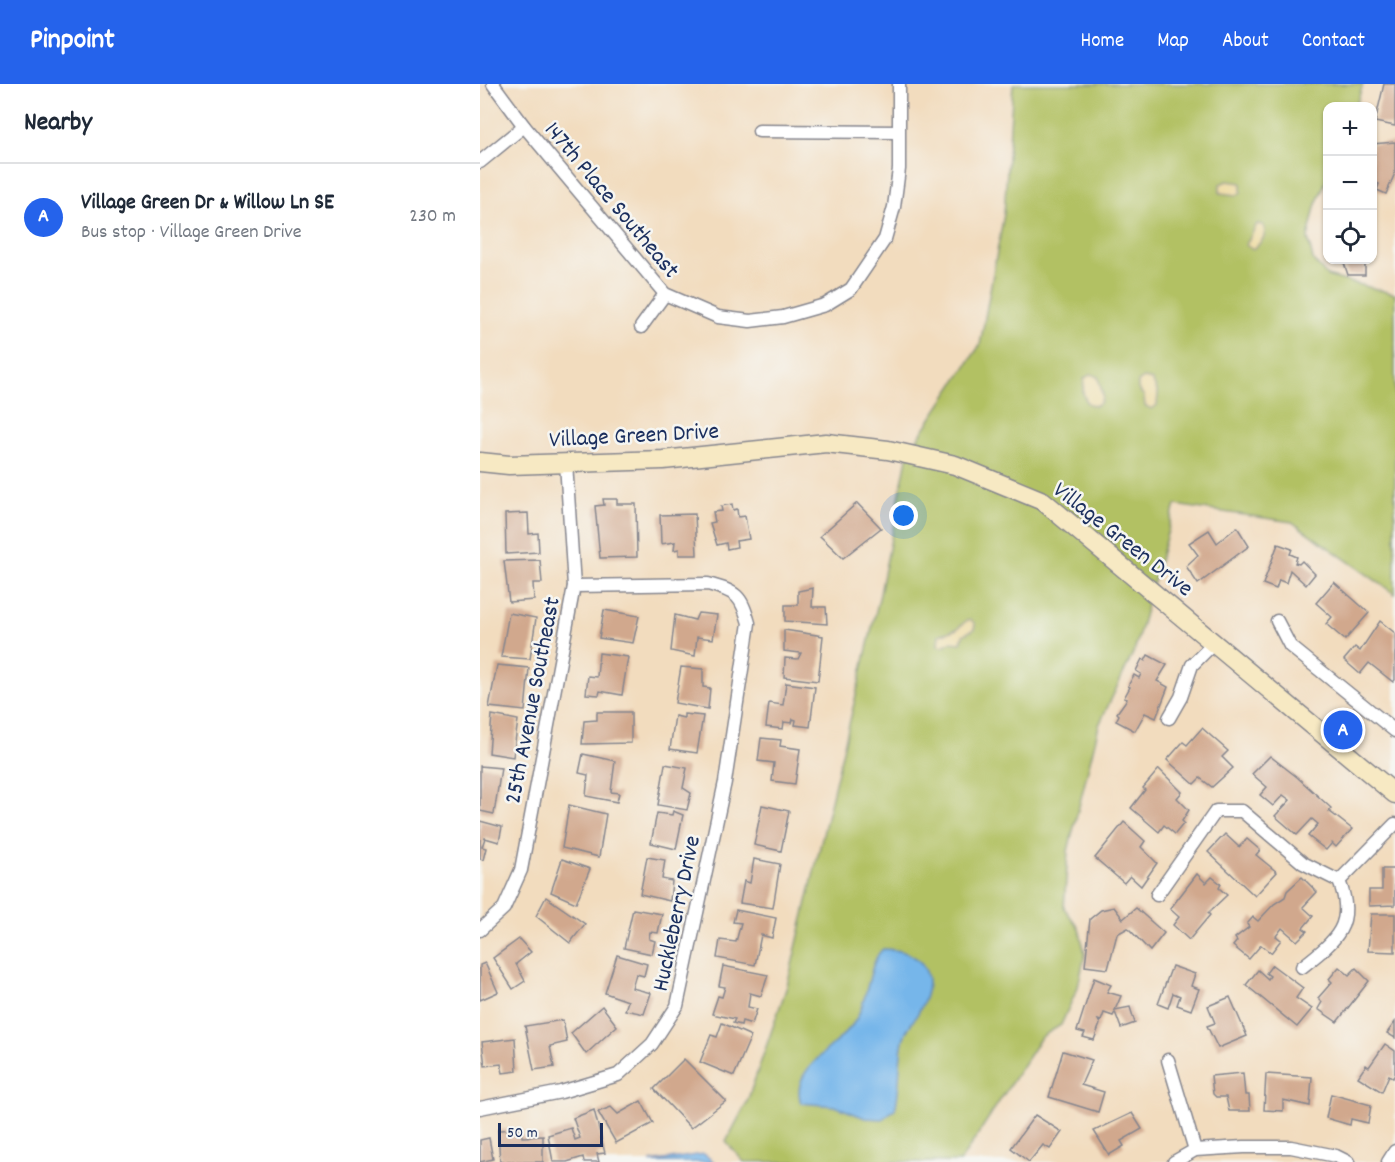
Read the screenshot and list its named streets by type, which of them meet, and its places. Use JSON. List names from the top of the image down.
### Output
{
  "streets": {
    "street": [
      "147th Place Southeast",
      "Village Green Drive",
      "25th Avenue Southeast",
      "Huckleberry Drive"
    ]
  },
  "crossings": [
    ["Village Green Drive", "25th Avenue Southeast"],
    ["25th Avenue Southeast", "Huckleberry Drive"]
  ],
  "scale_bar": "50 m",
  "page": {
    "header": "Pinpoint",
    "nav": [
      "Home",
      "Map",
      "About",
      "Contact"
    ],
    "heading": "Nearby",
    "map_buttons": ["+", "−"],
    "list": [
      {
        "mark": "A",
        "name": "Village Green Dr & Willow Ln SE",
        "note": "Bus stop · Village Green Drive",
        "value": "230 m"
      }
    ],
    "pins": "A",
    "scale": "50 m"
  }
}
